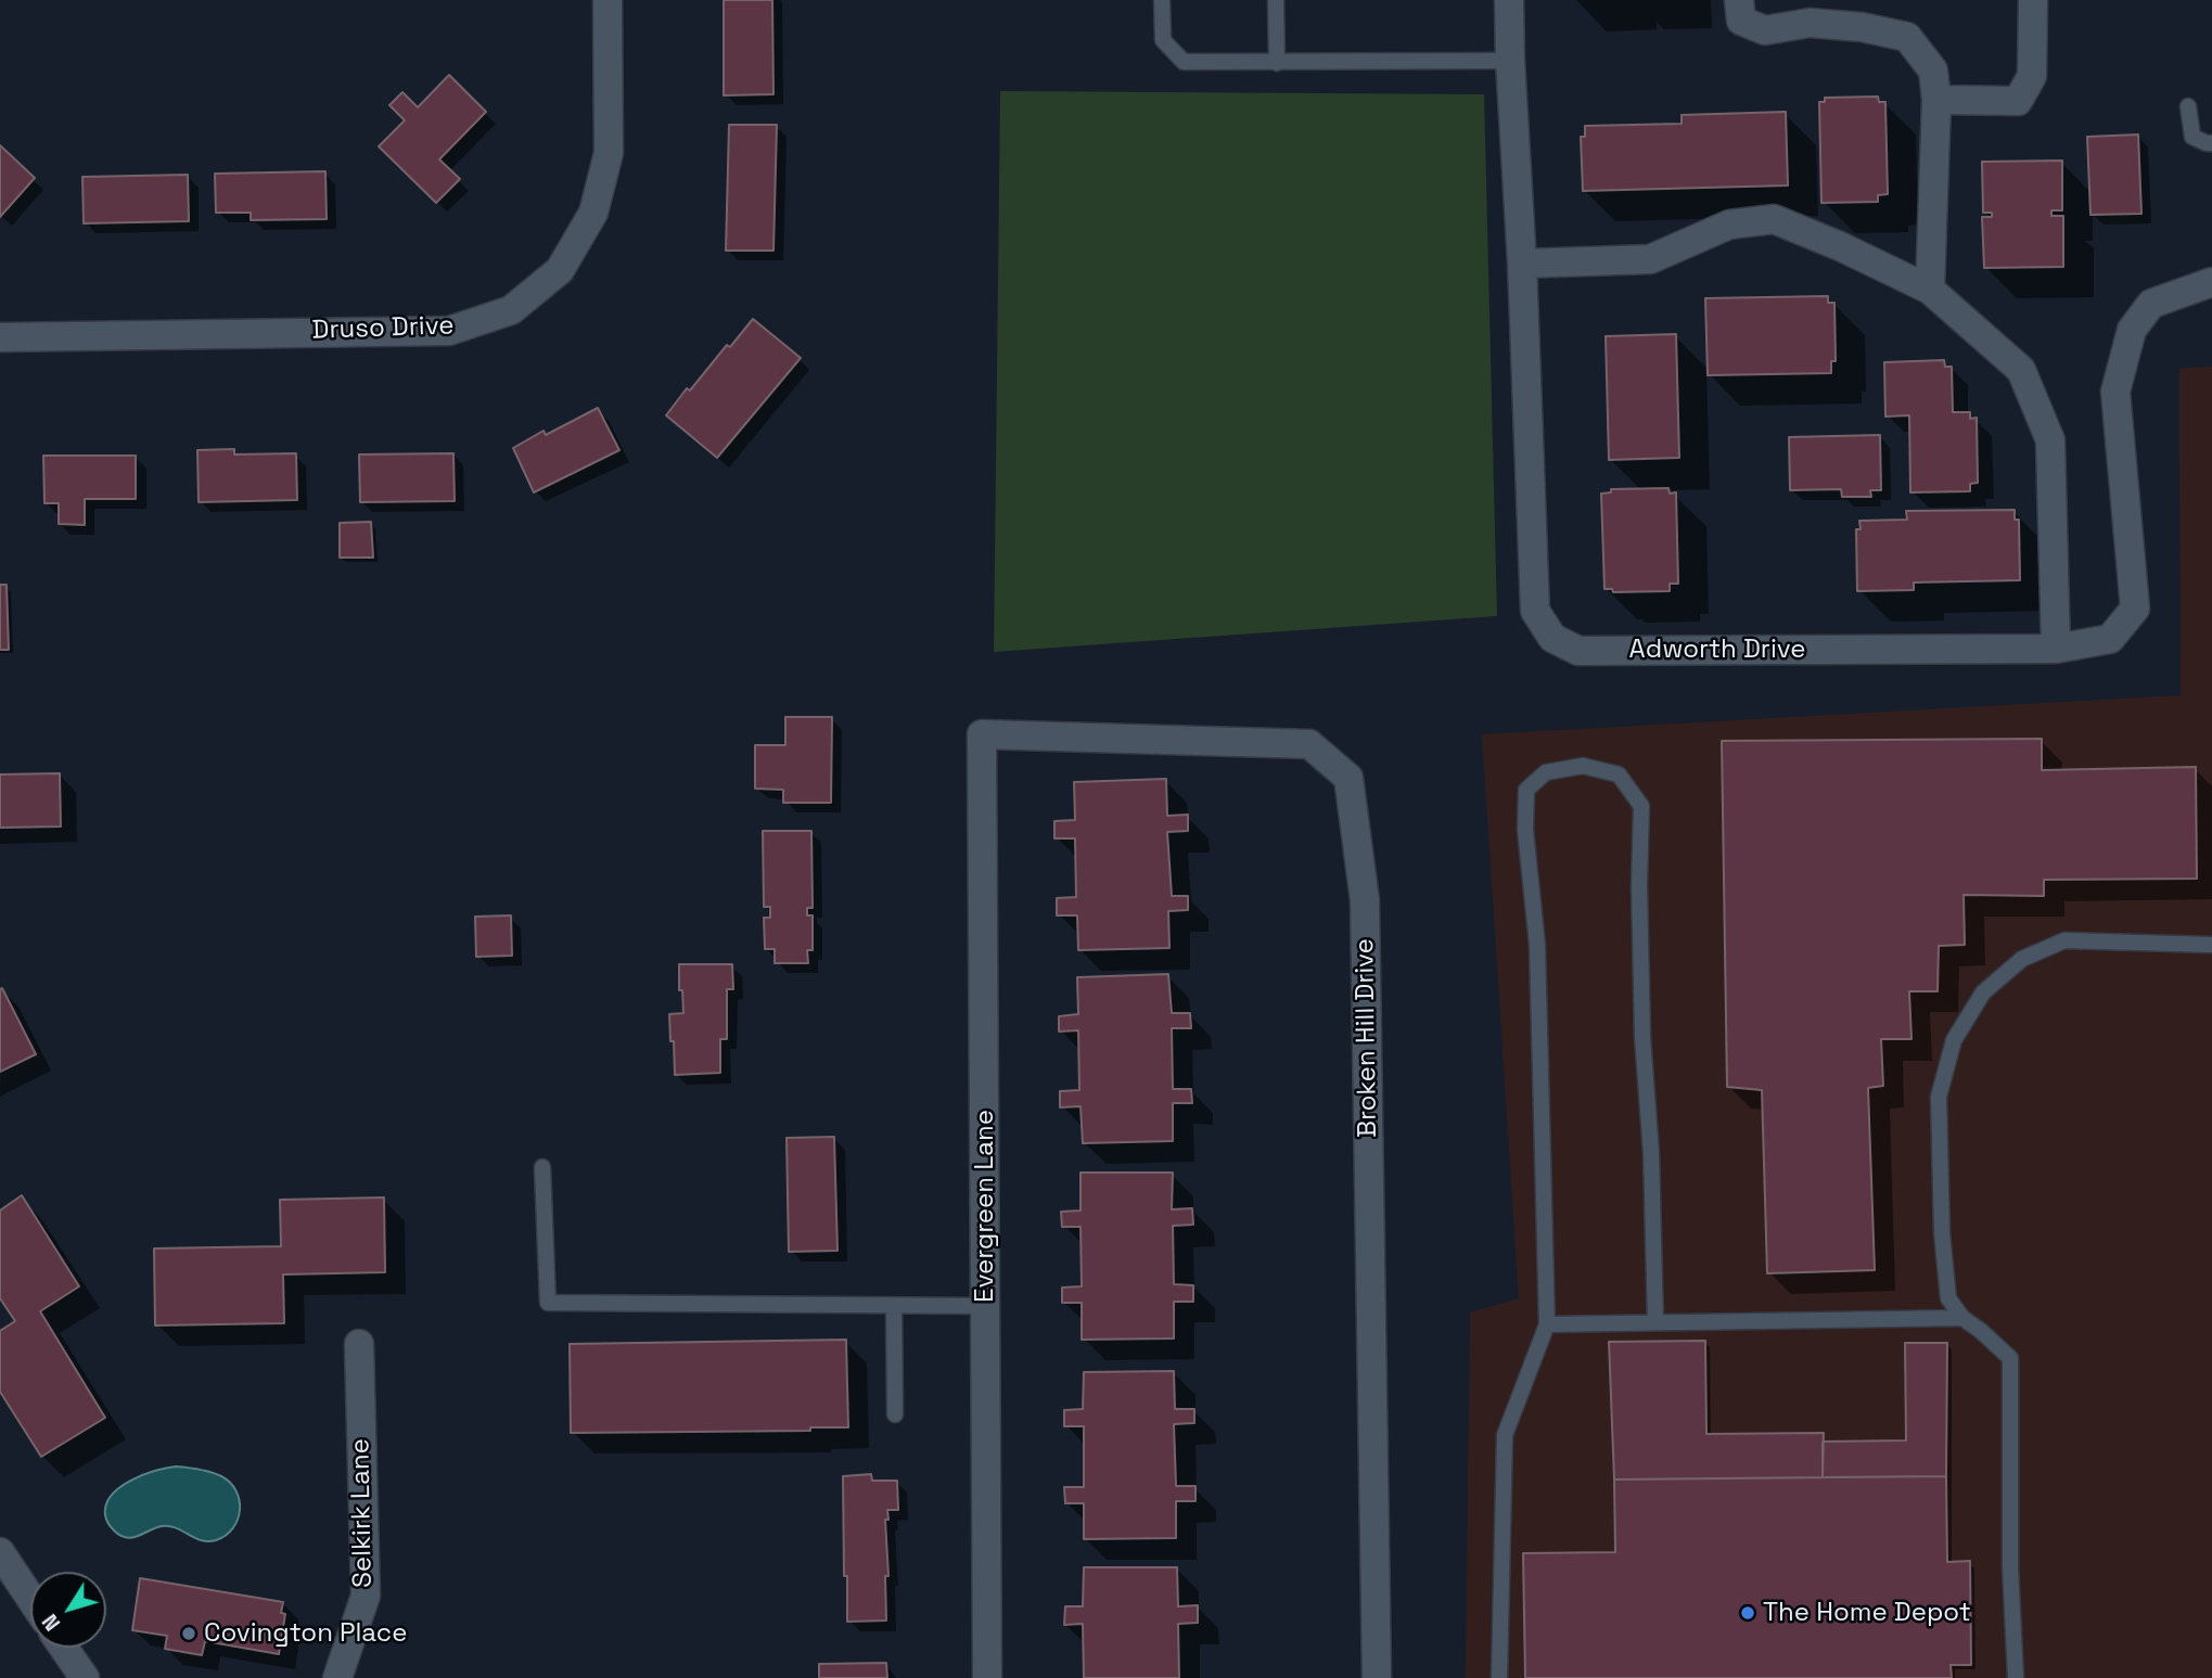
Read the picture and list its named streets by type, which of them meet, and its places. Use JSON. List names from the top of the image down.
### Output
{
  "streets": {
    "street": [
      "Druso Drive",
      "Adworth Drive",
      "Broken Hill Drive",
      "Evergreen Lane",
      "Selkirk Lane"
    ]
  },
  "crossings": [
    ["Broken Hill Drive", "Evergreen Lane"]
  ],
  "places": ["The Home Depot", "Covington Place"],
  "north": "bottom left"
}
